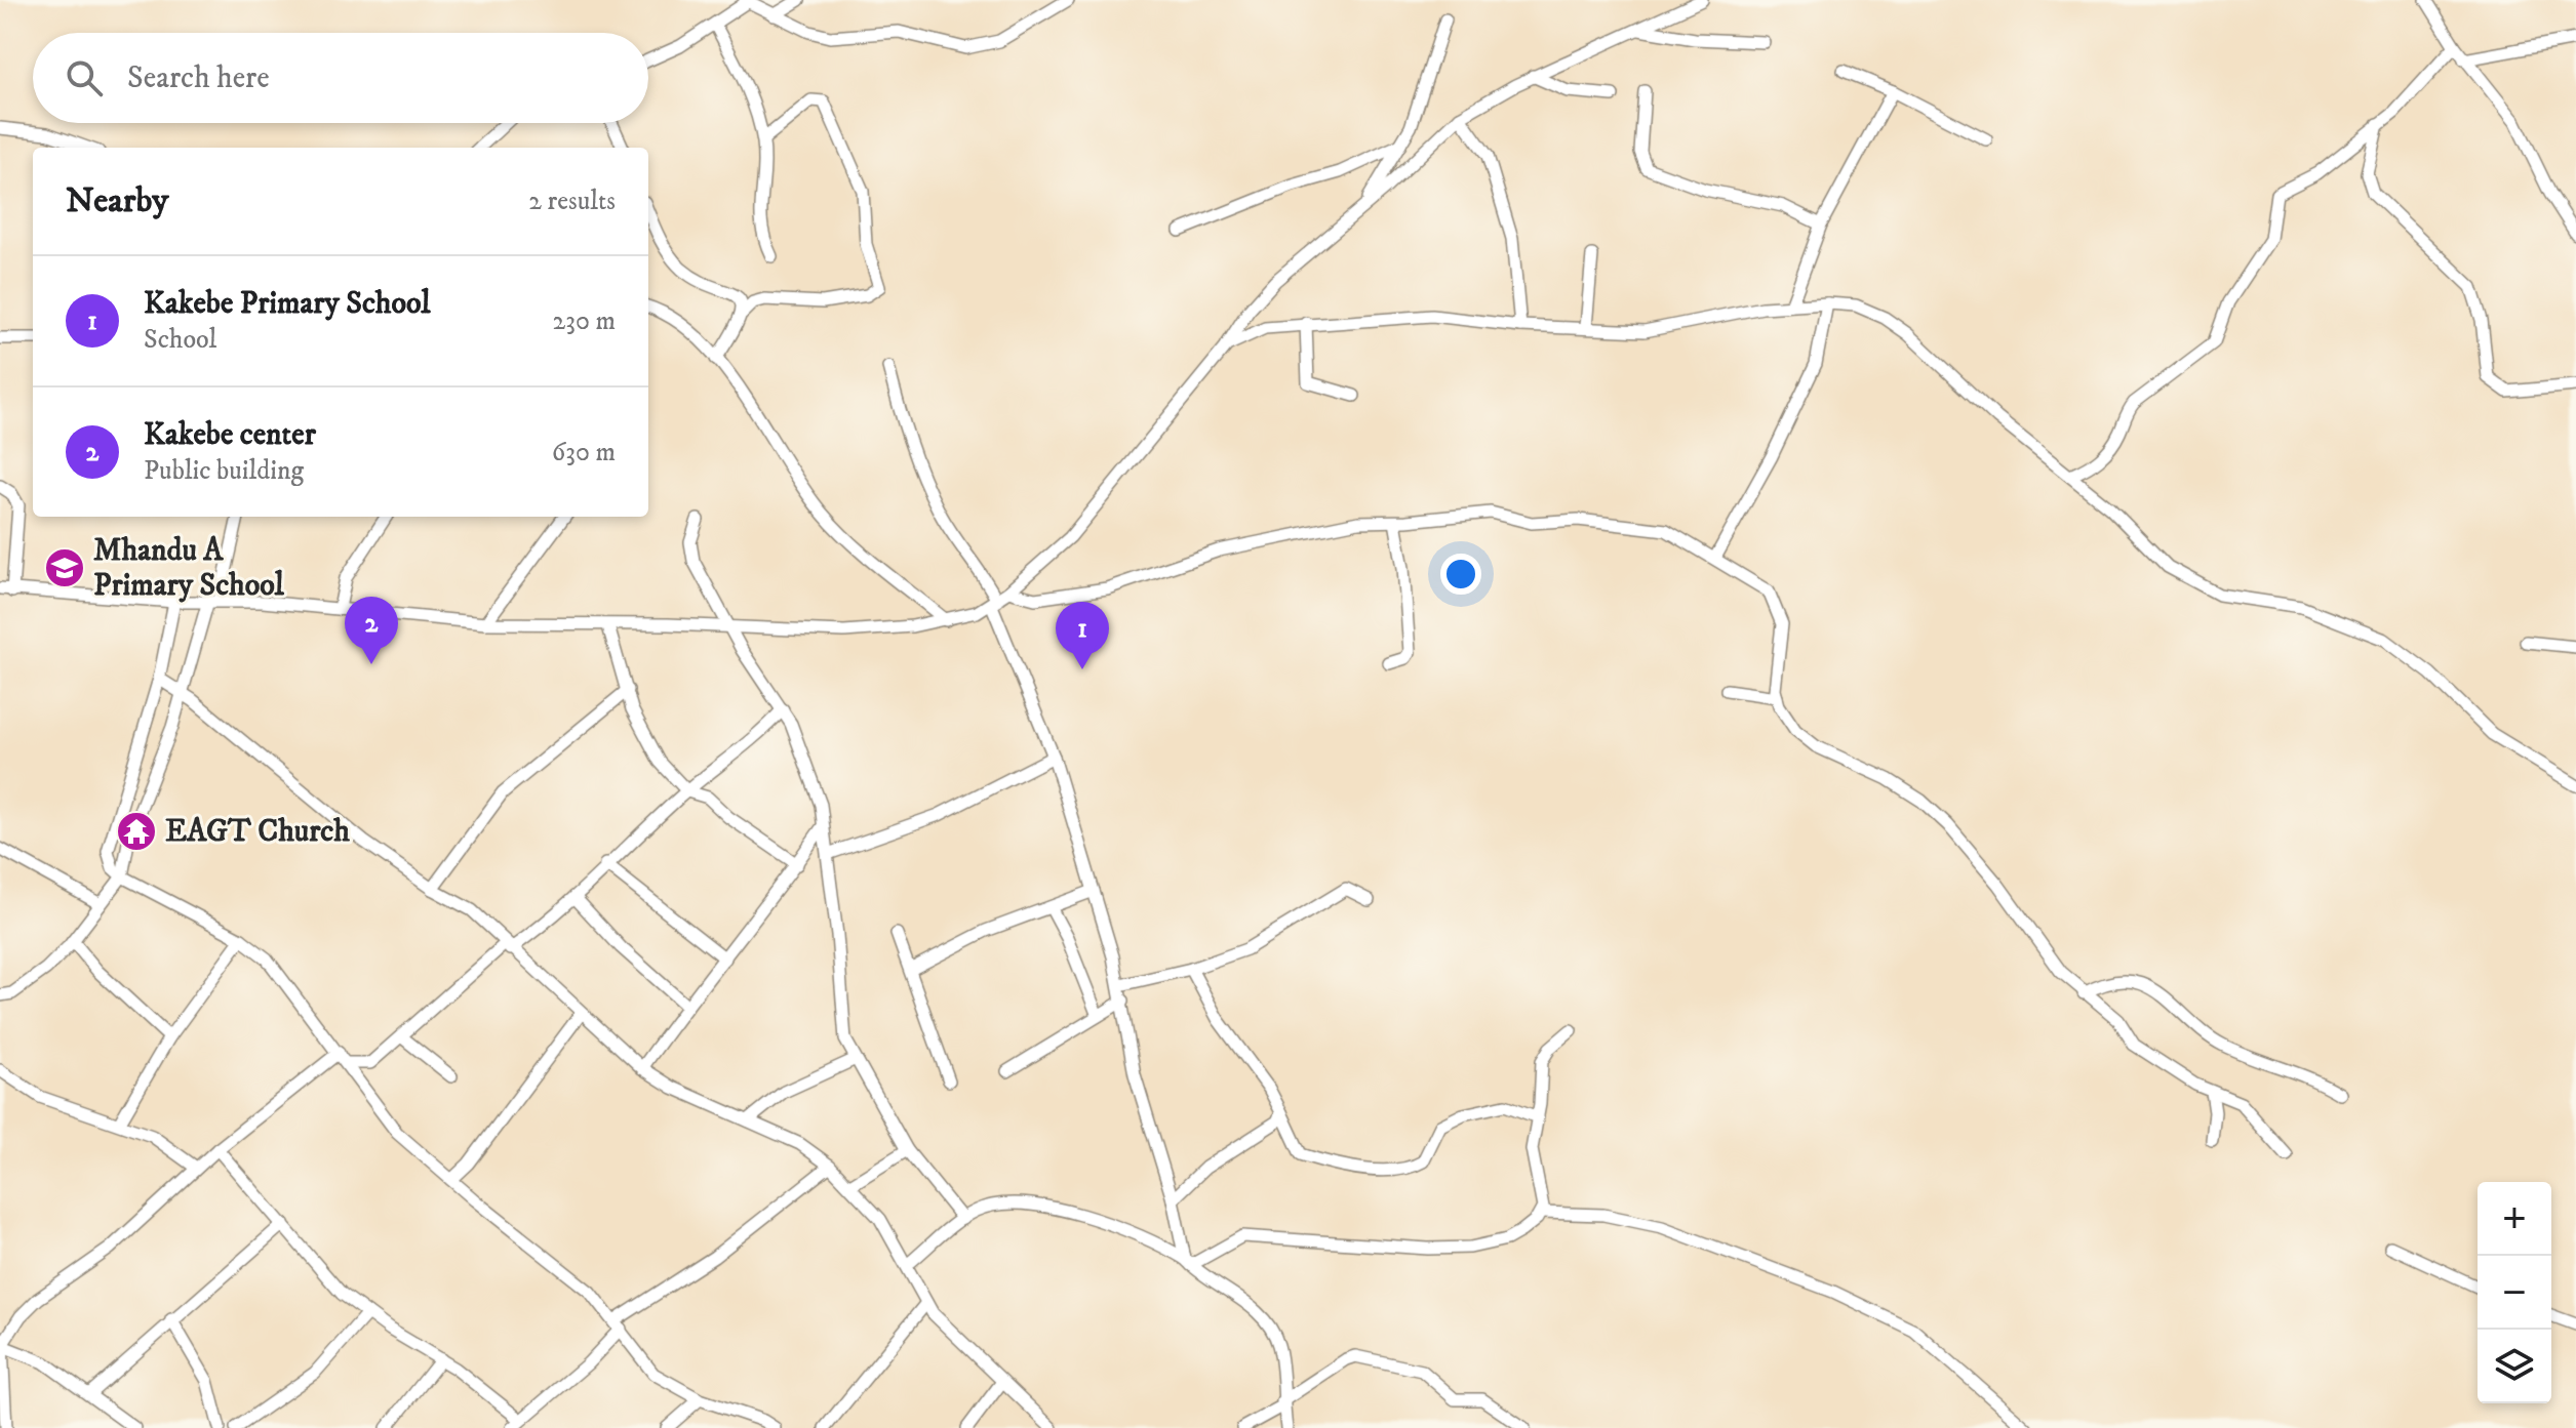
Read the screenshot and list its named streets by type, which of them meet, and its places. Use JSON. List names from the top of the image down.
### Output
{
  "places": {
    "school or university": ["Mhandu A Primary School"],
    "temple": ["EAGT Church"]
  },
  "page": {
    "search": "Search here",
    "heading": ["Nearby", "2 results"],
    "list": [
      {
        "mark": "1",
        "name": "Kakebe Primary School",
        "note": "School",
        "value": "230 m"
      },
      {
        "mark": "2",
        "name": "Kakebe center",
        "note": "Public building",
        "value": "630 m"
      }
    ],
    "pins": ["2", "1"],
    "map_buttons": ["+", "−"]
  }
}
